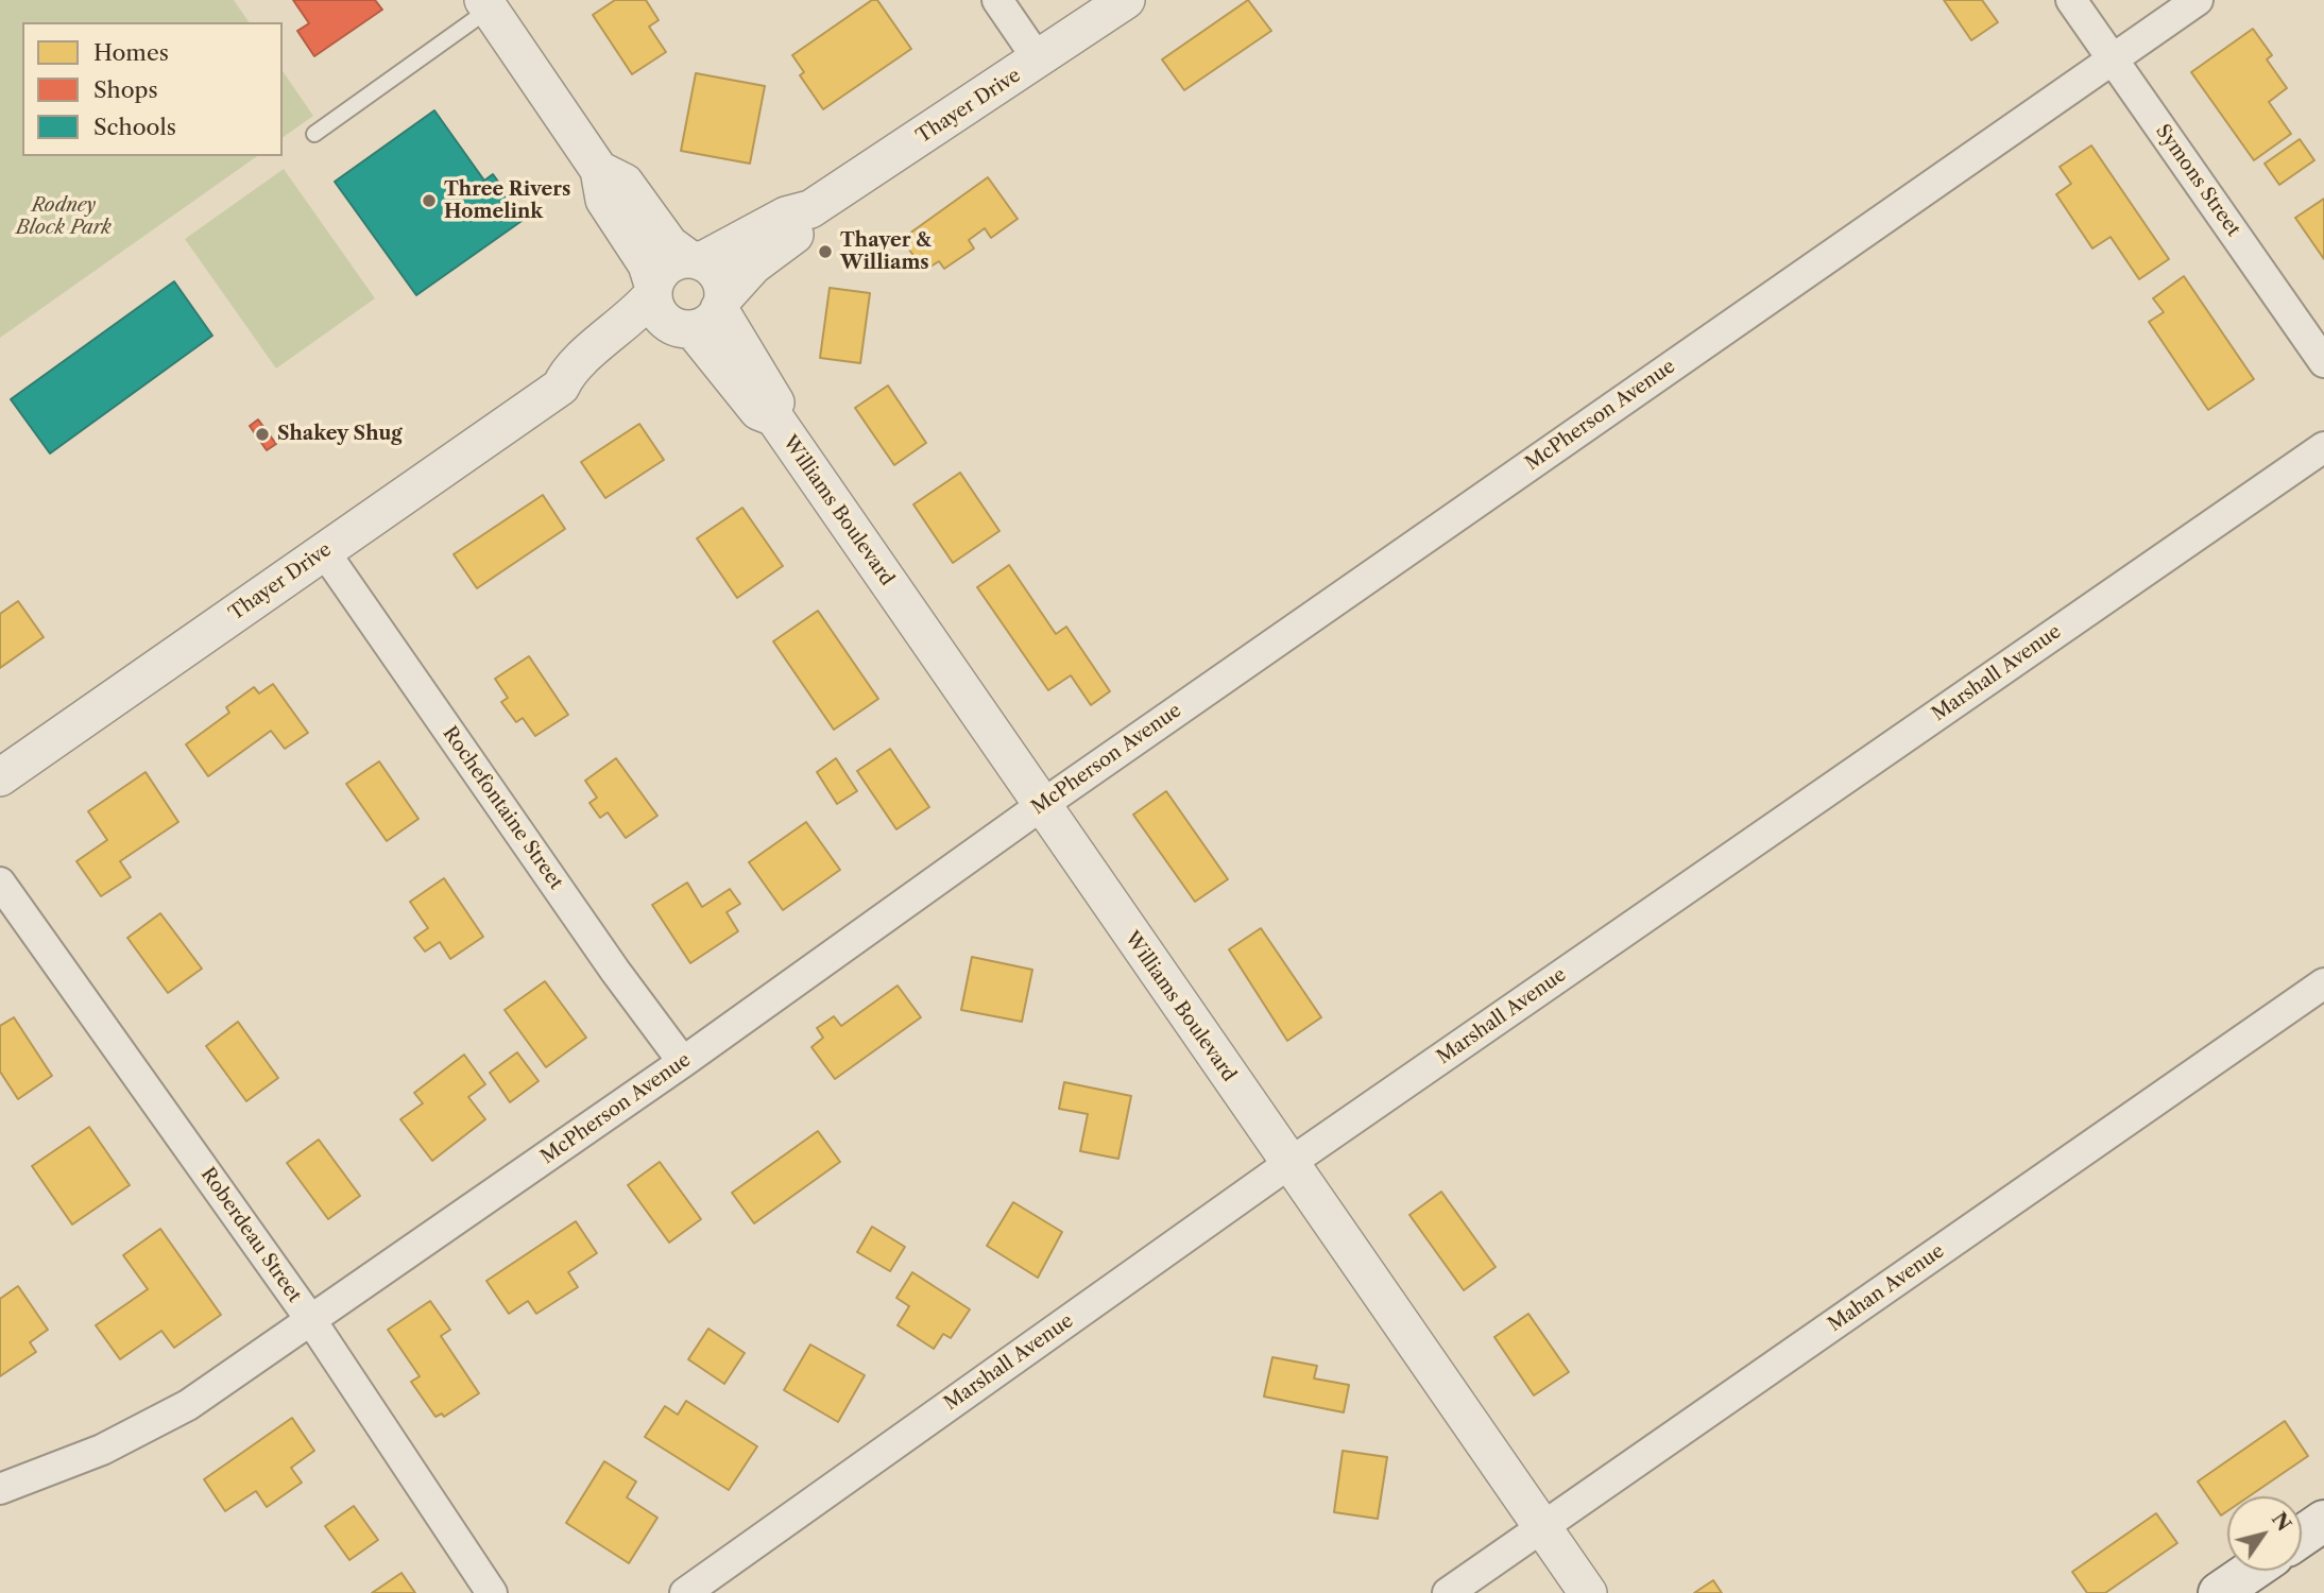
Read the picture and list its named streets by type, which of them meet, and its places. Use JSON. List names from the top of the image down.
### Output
{
  "streets": {
    "street": [
      "Thayer Drive",
      "Symons Street",
      "McPherson Avenue",
      "Williams Boulevard",
      "Marshall Avenue",
      "Rochefontaine Street",
      "Roberdeau Street",
      "Mahan Avenue"
    ]
  },
  "crossings": [
    ["Thayer Drive", "Williams Boulevard"],
    ["Thayer Drive", "Rochefontaine Street"],
    ["Symons Street", "McPherson Avenue"],
    ["McPherson Avenue", "Williams Boulevard"],
    ["McPherson Avenue", "Rochefontaine Street"],
    ["McPherson Avenue", "Roberdeau Street"],
    ["Williams Boulevard", "Marshall Avenue"],
    ["Williams Boulevard", "Mahan Avenue"]
  ],
  "parks": ["Rodney Block Park"],
  "places": ["Three Rivers Homelink", "Thayer & Williams", "Shakey Shug"],
  "legend": ["Homes", "Shops", "Schools"],
  "north": "top right"
}
